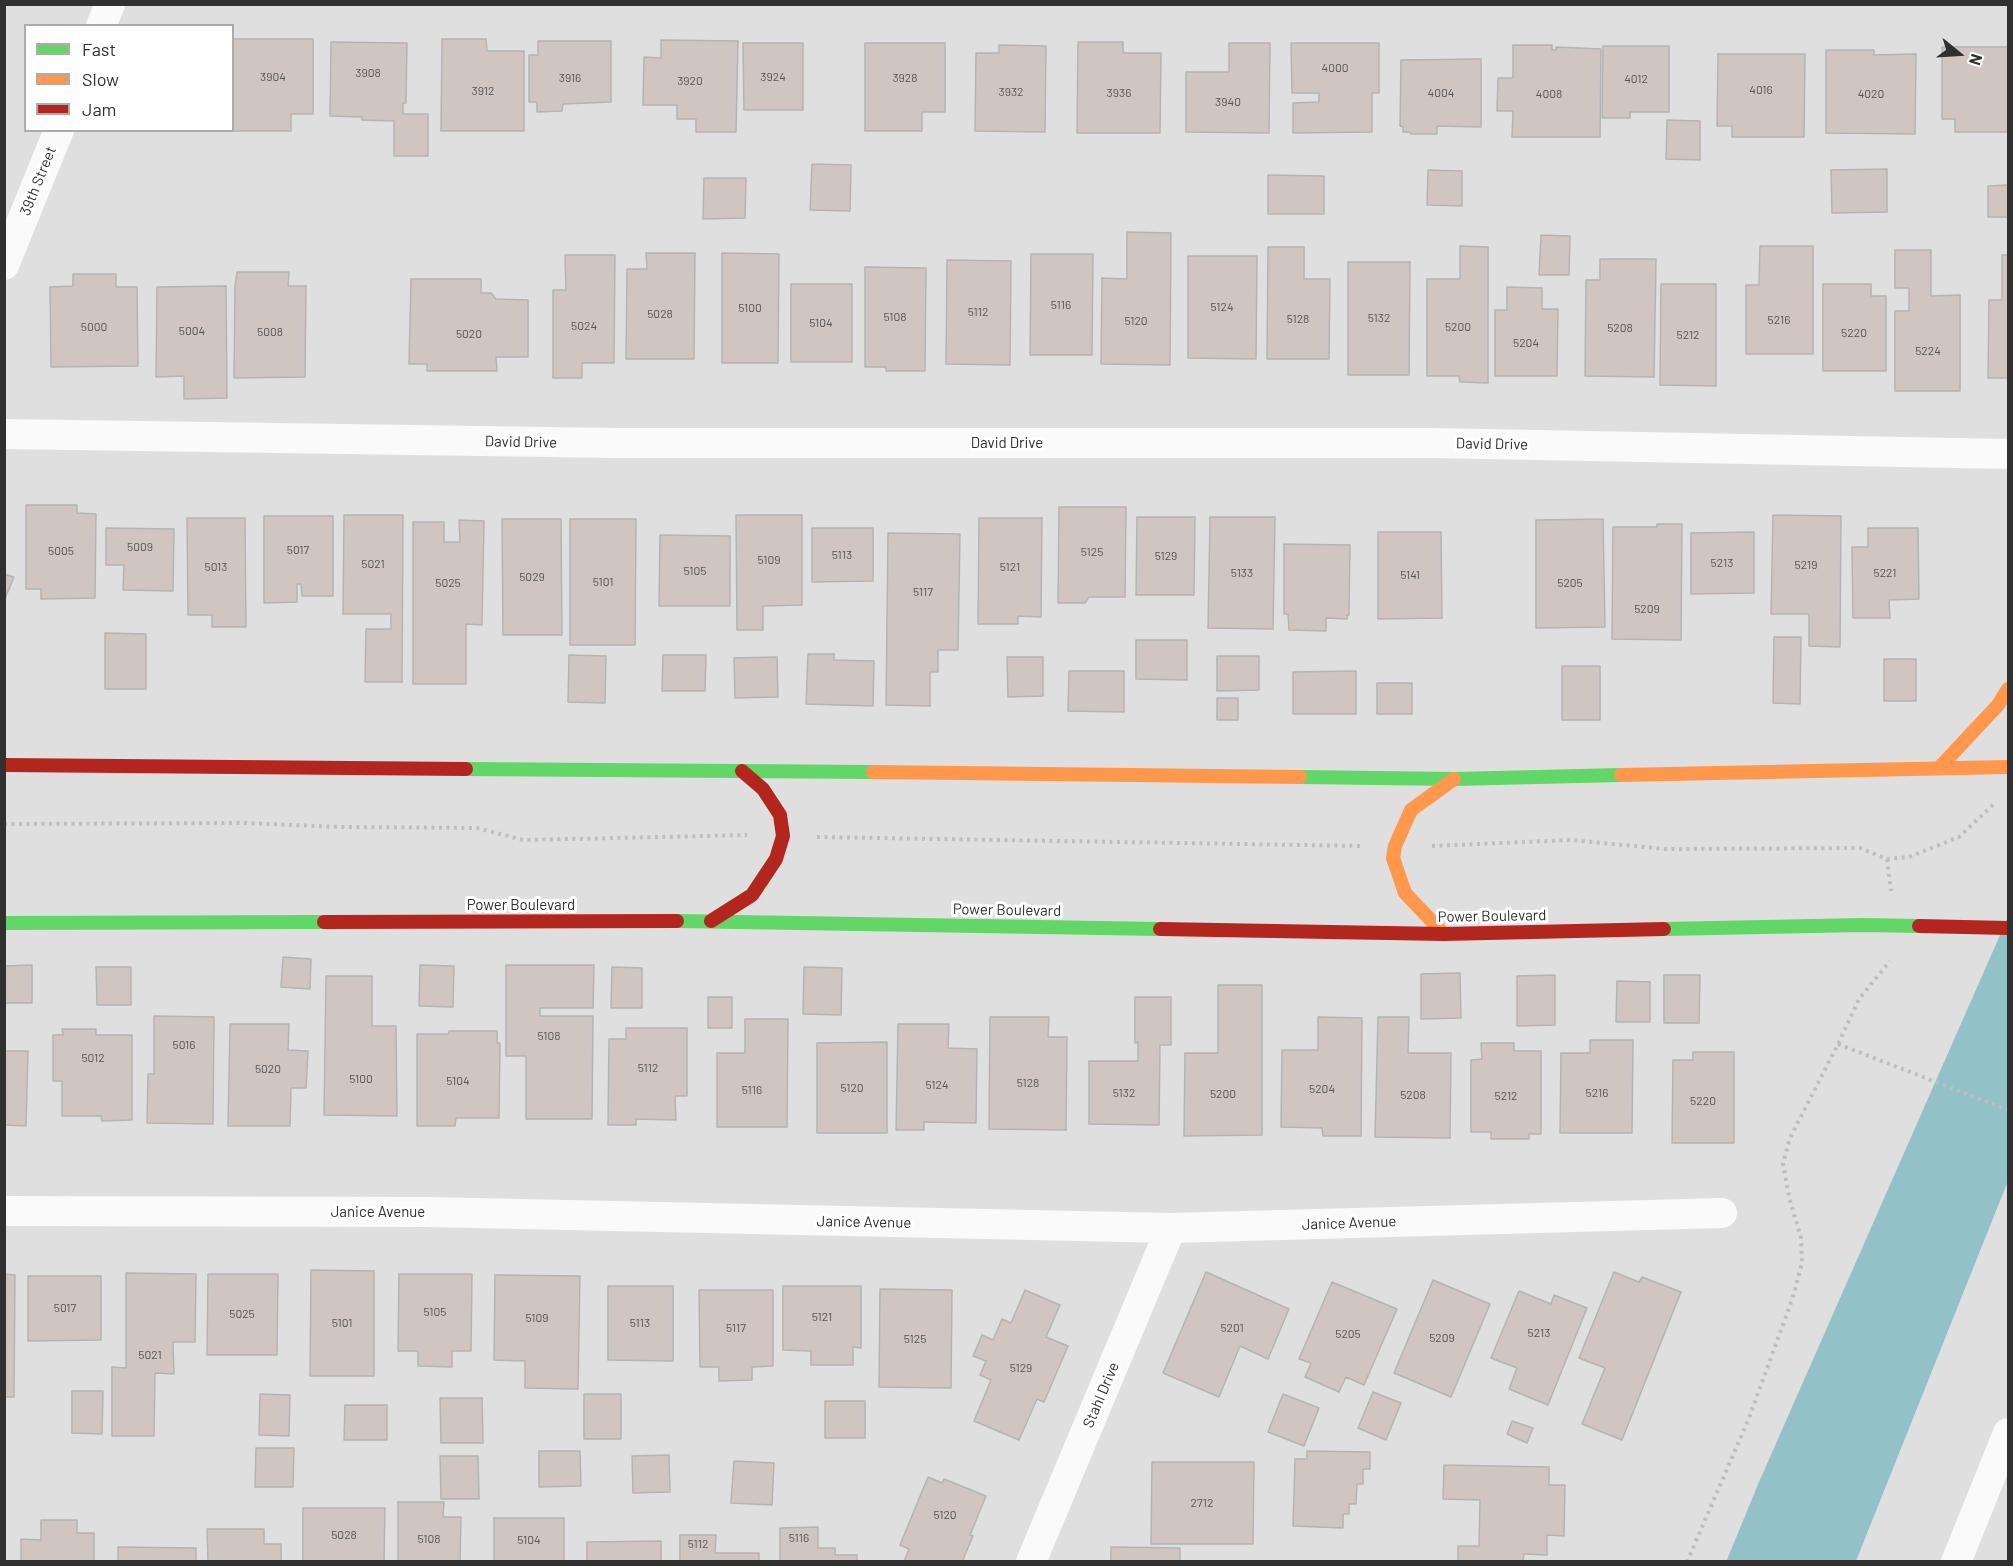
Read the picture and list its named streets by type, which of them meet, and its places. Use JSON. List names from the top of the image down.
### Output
{
  "streets": {
    "street": [
      "39th Street",
      "David Drive",
      "Power Boulevard",
      "Janice Avenue",
      "Stahl Drive"
    ]
  },
  "crossings": [
    ["Janice Avenue", "Stahl Drive"]
  ],
  "house_numbers": [
    "4000",
    "3908",
    "3904",
    "3924",
    "3916",
    "3928",
    "4012",
    "3920",
    "4016",
    "3912",
    "3932",
    "3936",
    "4004",
    "4008",
    "4020",
    "3940",
    "5116",
    "5124",
    "5100",
    "5112",
    "5028",
    "5108",
    "5132",
    "5128",
    "5216",
    "5120",
    "5104",
    "5024",
    "5000",
    "5200",
    "5208",
    "5004",
    "5008",
    "5220",
    "5020",
    "5212",
    "5204",
    "5224",
    "5009",
    "5017",
    "5005",
    "5125",
    "5113",
    "5129",
    "5109",
    "5213",
    "5021",
    "5219",
    "5013",
    "5121",
    "5105",
    "5133",
    "5221",
    "5141",
    "5029",
    "5101",
    "5025",
    "5205",
    "5117",
    "5209",
    "5108",
    "5016",
    "5012",
    "5112",
    "5020",
    "5100",
    "5104",
    "5128",
    "5124",
    "5120",
    "5204",
    "5116",
    "5132",
    "5216",
    "5200",
    "5208",
    "5212",
    "5220",
    "5017",
    "5105",
    "5025",
    "5121",
    "5109",
    "5101",
    "5113",
    "5117",
    "5201",
    "5213",
    "5205",
    "5209",
    "5125",
    "5021",
    "5129",
    "2712",
    "5120",
    "5028",
    "5116",
    "5108",
    "5104",
    "5112"
  ],
  "legend": ["Fast", "Slow", "Jam"],
  "north": "right"
}
